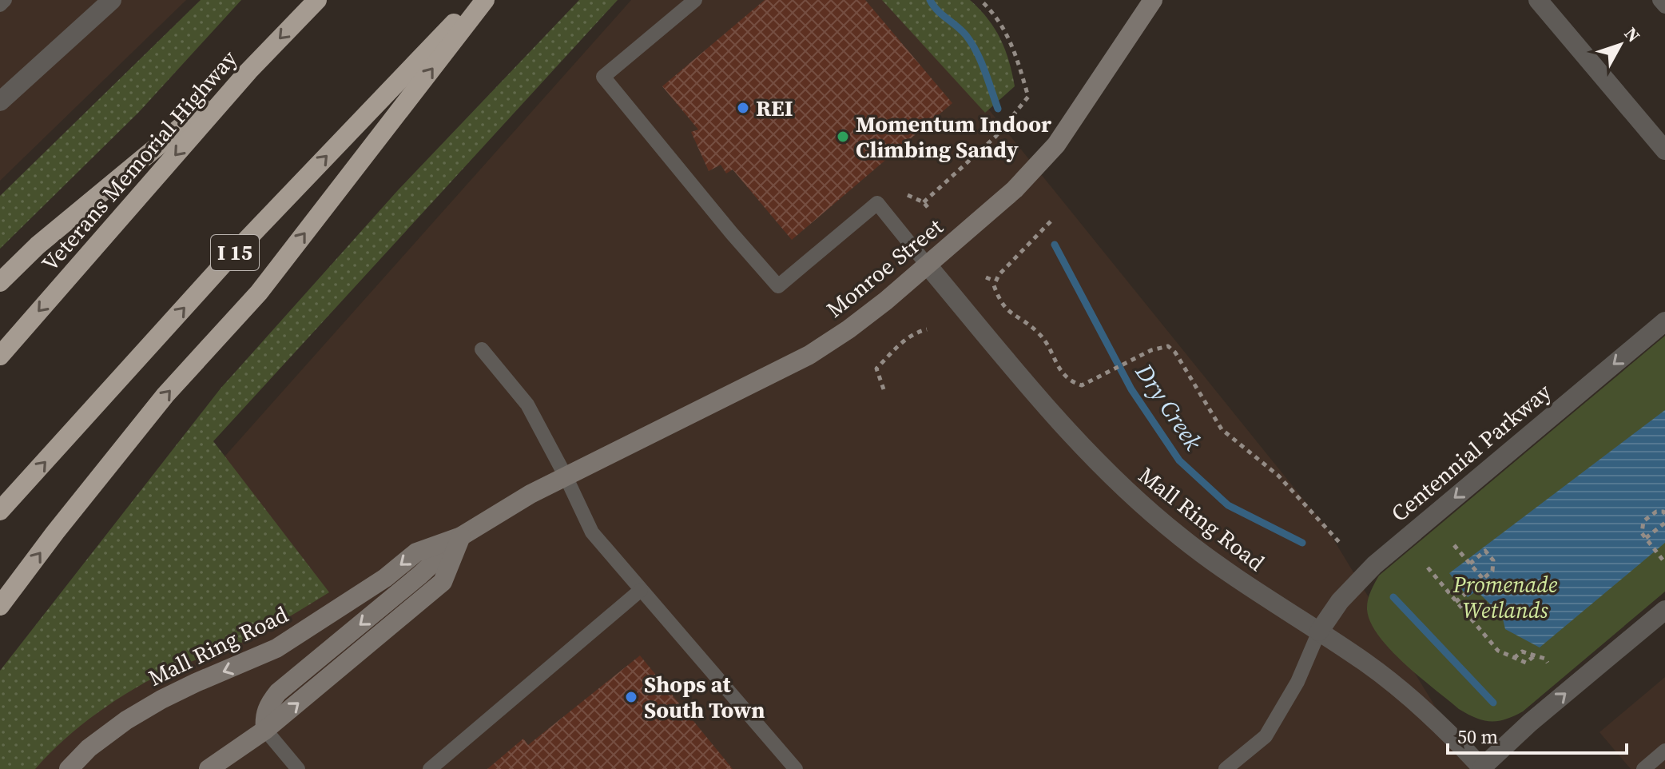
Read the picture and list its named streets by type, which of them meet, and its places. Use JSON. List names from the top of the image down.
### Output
{
  "streets": {
    "highway": ["Veterans Memorial Highway", "I 15"],
    "street": ["Monroe Street", "Centennial Parkway", "Mall Ring Road"]
  },
  "crossings": [
    ["Monroe Street", "Mall Ring Road"],
    ["Centennial Parkway", "Mall Ring Road"]
  ],
  "one_way": ["Centennial Parkway"],
  "water": ["Dry Creek"],
  "parks": ["Promenade Wetlands"],
  "places": ["REI", "Momentum Indoor Climbing Sandy", "Shops at South Town"],
  "scale_bar": "50 m",
  "north": "top right"
}
